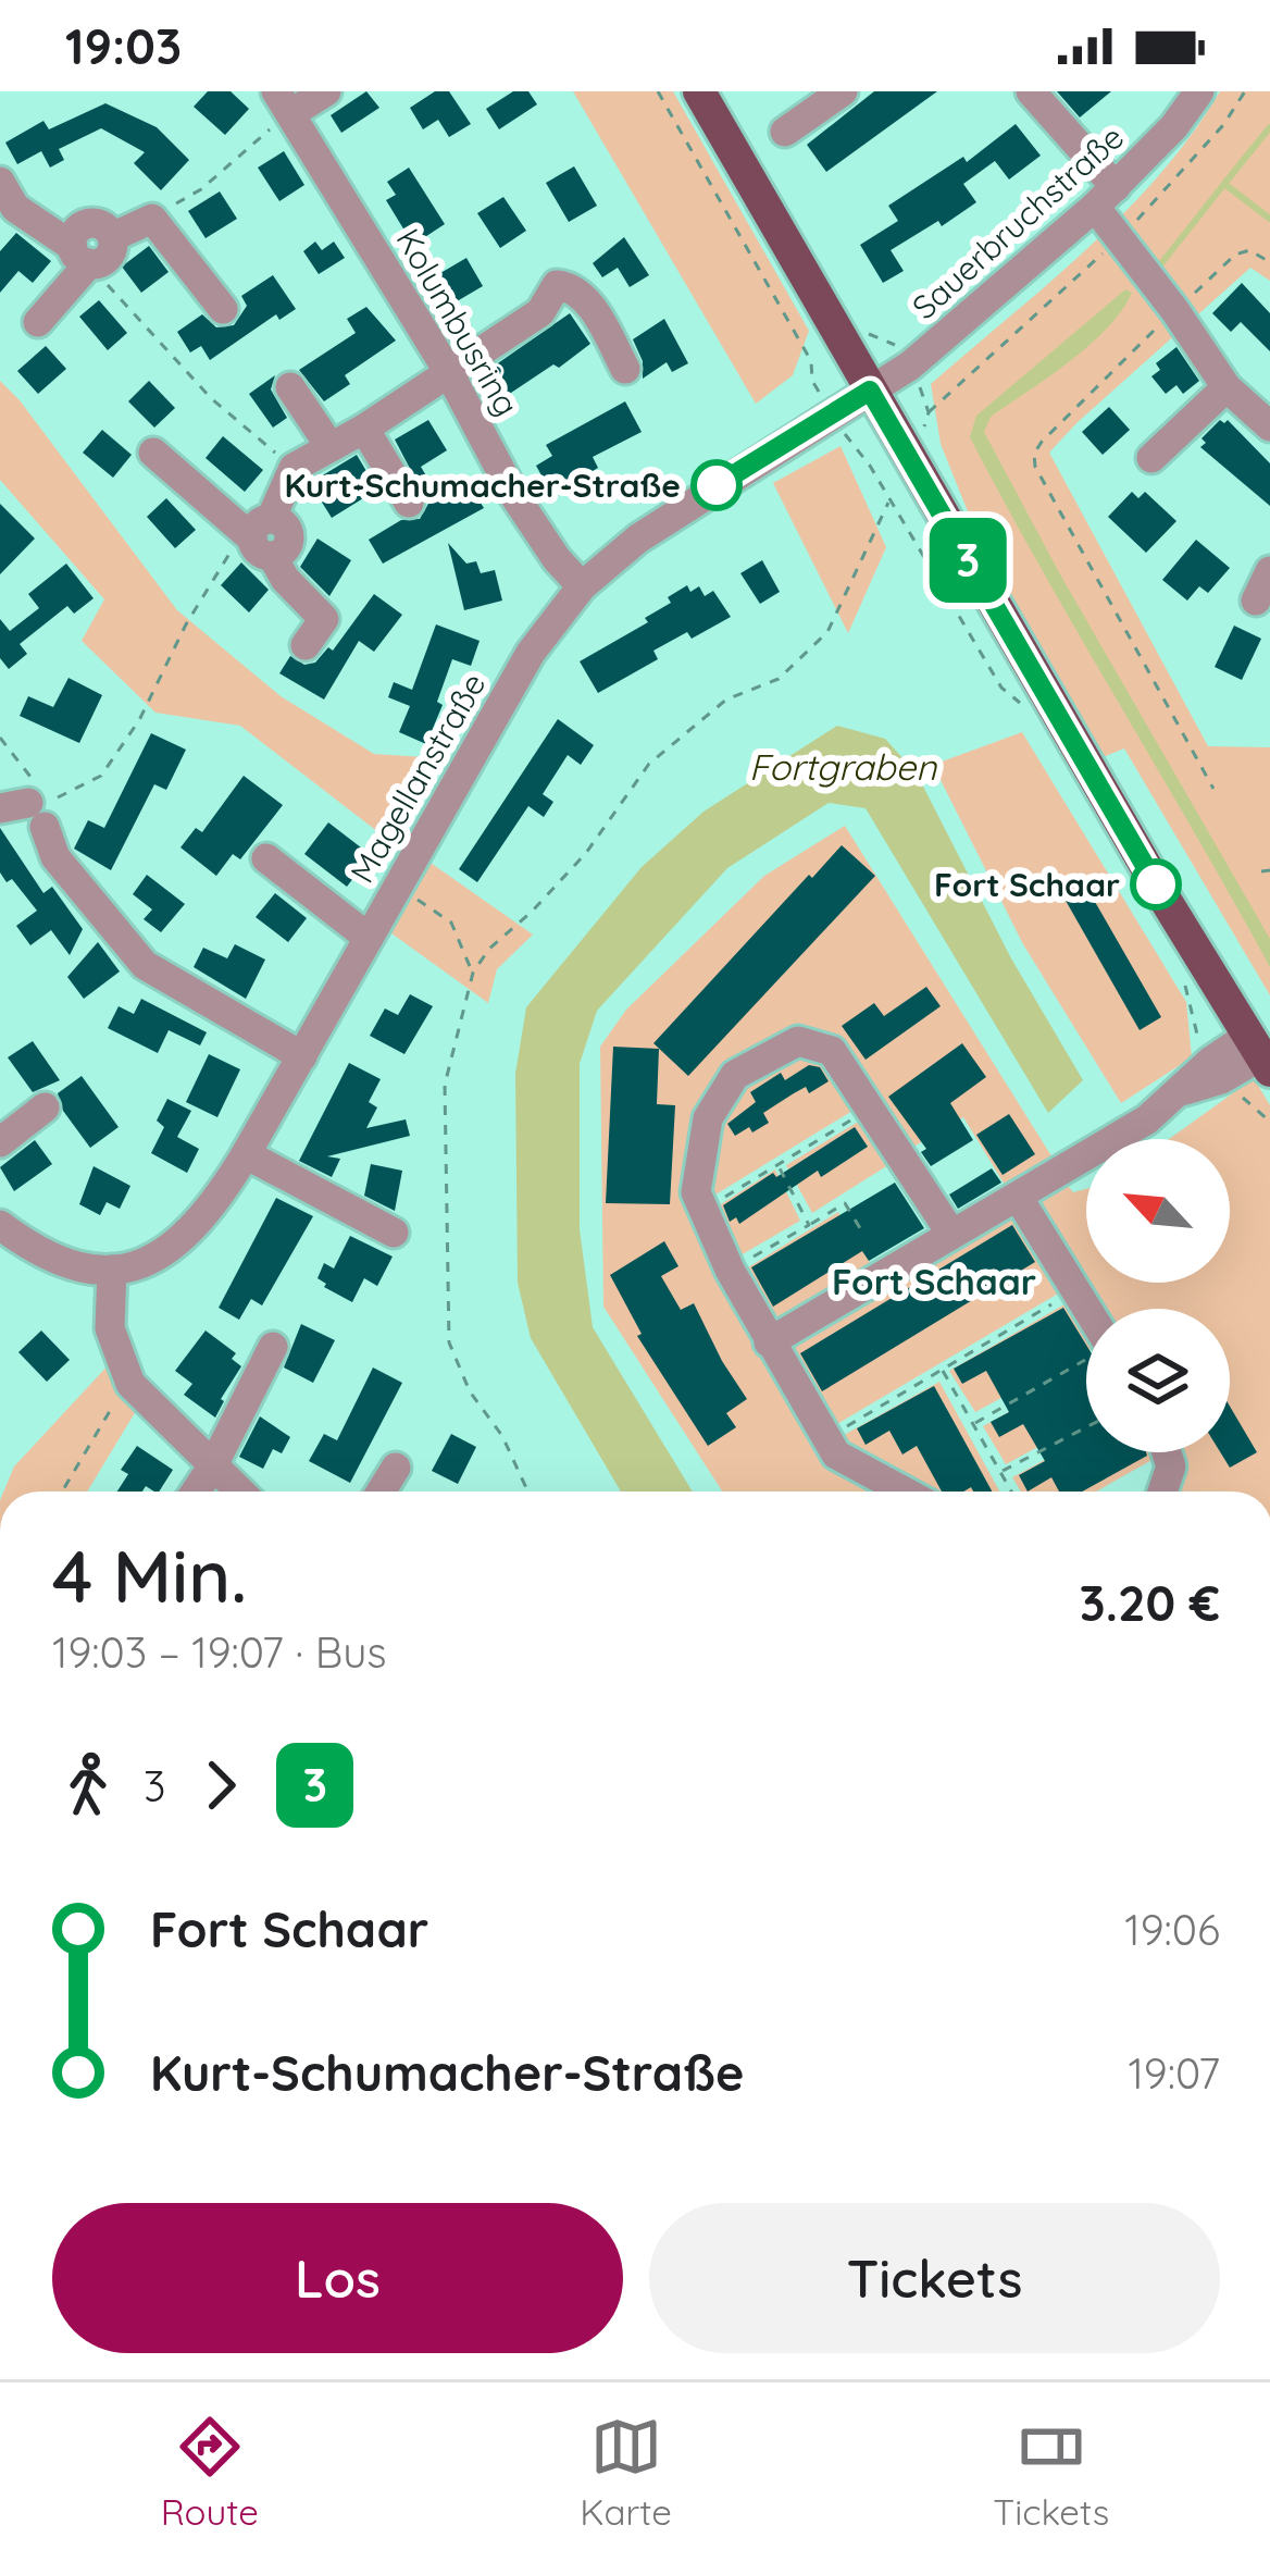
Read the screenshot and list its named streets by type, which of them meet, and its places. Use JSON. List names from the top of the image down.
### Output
{
  "streets": {
    "street": ["Sauerbruchstraße", "Kolumbusring", "Magellanstraße"]
  },
  "crossings": [
    ["Sauerbruchstraße", "Magellanstraße"],
    ["Kolumbusring", "Magellanstraße"]
  ],
  "districts": ["Fort Schaar"],
  "water": ["Fortgraben"],
  "places": ["Kurt-Schumacher-Straße", "Fort Schaar"],
  "lines": ["bus line 3"],
  "north": "top left",
  "page": {
    "status": "19:03",
    "on_map": "3",
    "heading": ["4 Min.", "19:03 – 19:07 · Bus", "3.20 €"],
    "legs": ["3", "3"],
    "list": [
      {
        "name": "Fort Schaar",
        "value": "19:06"
      },
      {
        "name": "Kurt-Schumacher-Straße",
        "value": "19:07"
      }
    ],
    "buttons": ["Los", "Tickets"],
    "tabs": ["Route", "Karte", "Tickets"]
  }
}
